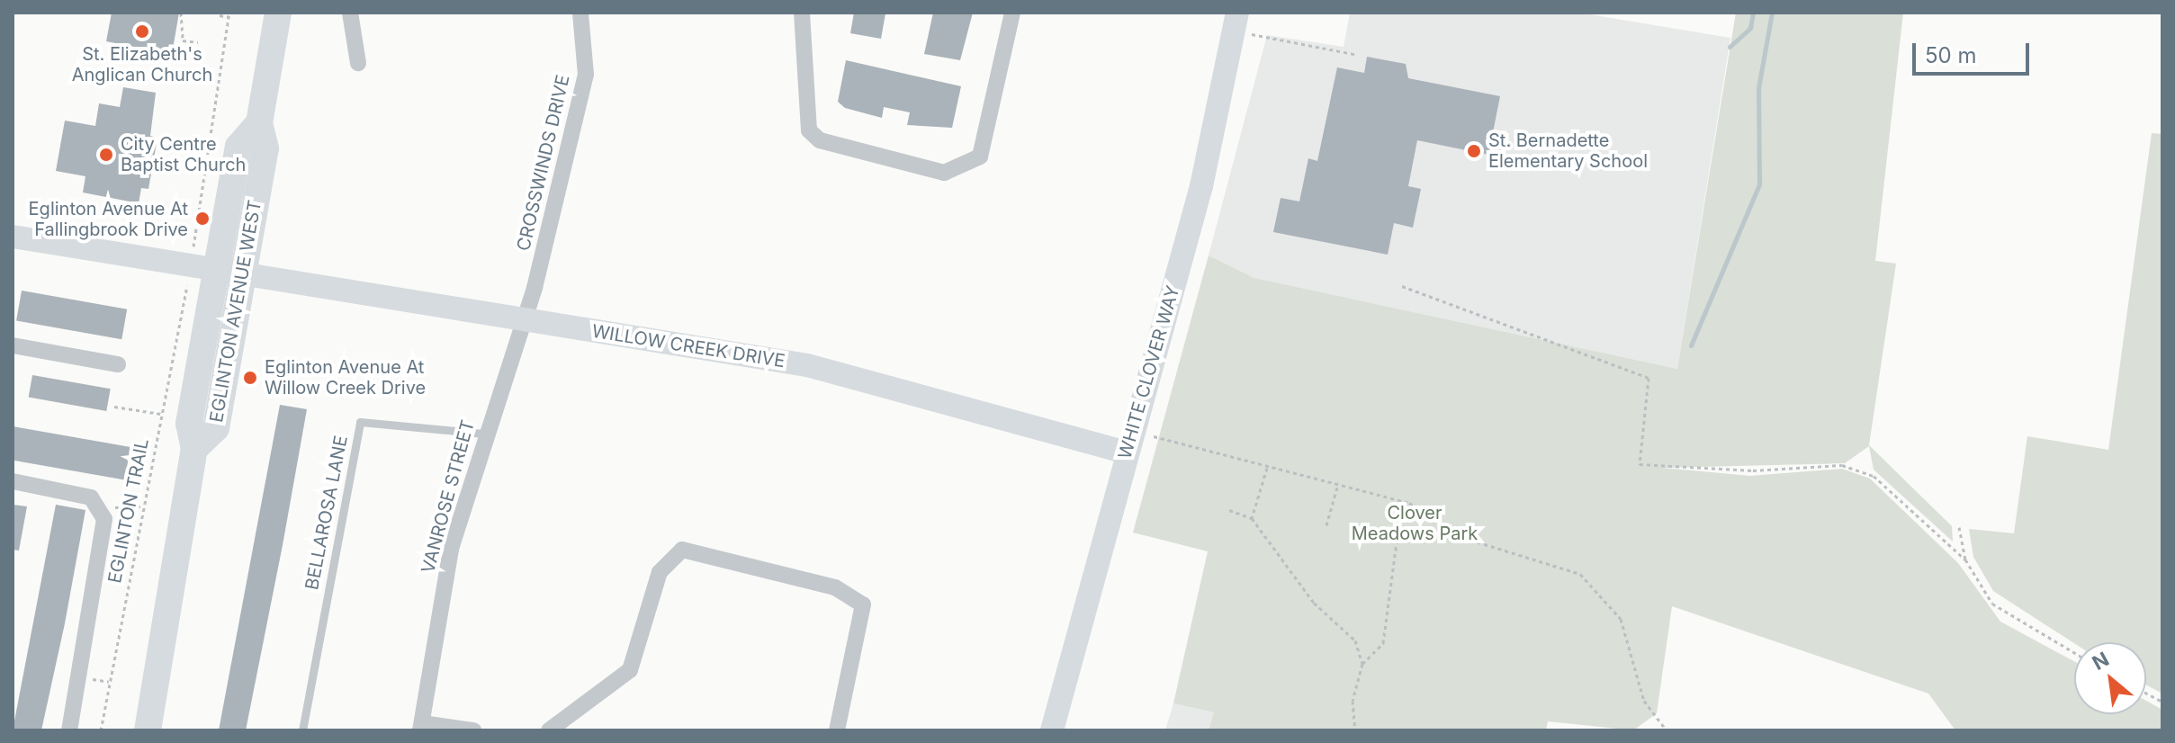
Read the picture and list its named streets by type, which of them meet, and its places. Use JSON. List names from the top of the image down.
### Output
{
  "streets": {
    "main road": ["EGLINTON AVENUE WEST"],
    "street": [
      "CROSSWINDS DRIVE",
      "WILLOW CREEK DRIVE",
      "WHITE CLOVER WAY",
      "VANROSE STREET"
    ],
    "lane": ["BELLAROSA LANE"],
    "path": ["EGLINTON TRAIL"]
  },
  "crossings": [
    ["CROSSWINDS DRIVE", "WILLOW CREEK DRIVE"],
    ["CROSSWINDS DRIVE", "VANROSE STREET"],
    ["EGLINTON AVENUE WEST", "WILLOW CREEK DRIVE"],
    ["WILLOW CREEK DRIVE", "WHITE CLOVER WAY"],
    ["WILLOW CREEK DRIVE", "VANROSE STREET"],
    ["VANROSE STREET", "BELLAROSA LANE"]
  ],
  "parks": ["Clover Meadows Park"],
  "places": [
    "St. Elizabeth's Anglican Church",
    "St. Bernadette Elementary School",
    "City Centre Baptist Church",
    "Eglinton Avenue At Fallingbrook Drive",
    "Eglinton Avenue At Willow Creek Drive"
  ],
  "scale_bar": "50 m",
  "north": "top left"
}
